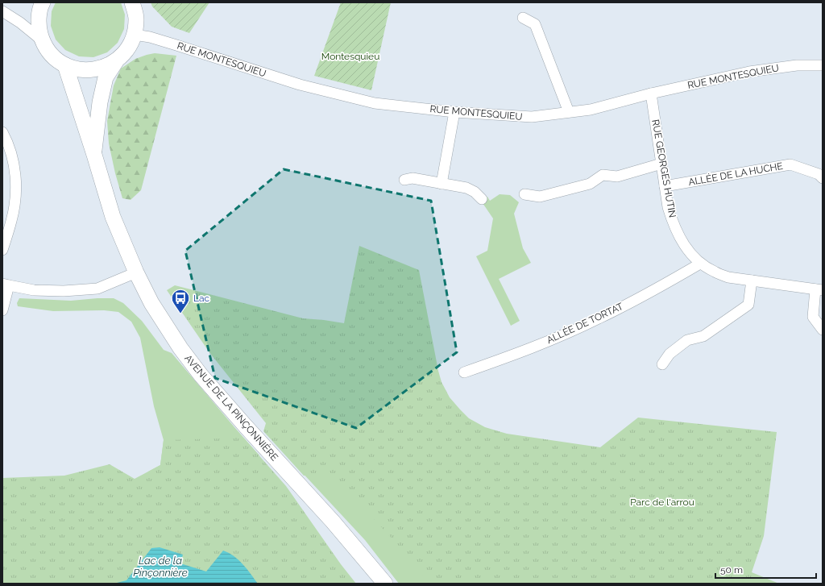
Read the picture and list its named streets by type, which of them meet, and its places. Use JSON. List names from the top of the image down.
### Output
{
  "streets": {
    "main road": ["AVENUE DE LA PINÇONNIÈRE"],
    "street": [
      "RUE MONTESQUIEU",
      "RUE GEORGES HUTIN",
      "ALLÉE DE LA HUCHE",
      "ALLÉE DE TORTAT"
    ]
  },
  "crossings": [
    ["RUE MONTESQUIEU", "RUE GEORGES HUTIN"],
    ["RUE GEORGES HUTIN", "ALLÉE DE LA HUCHE"],
    ["RUE GEORGES HUTIN", "ALLÉE DE TORTAT"]
  ],
  "water": ["Lac de la Pinçonnière"],
  "parks": ["Montesquieu", "Parc de l'arrou"],
  "places": {
    "bus stop": ["Lac"]
  },
  "scale_bar": "50 m"
}
